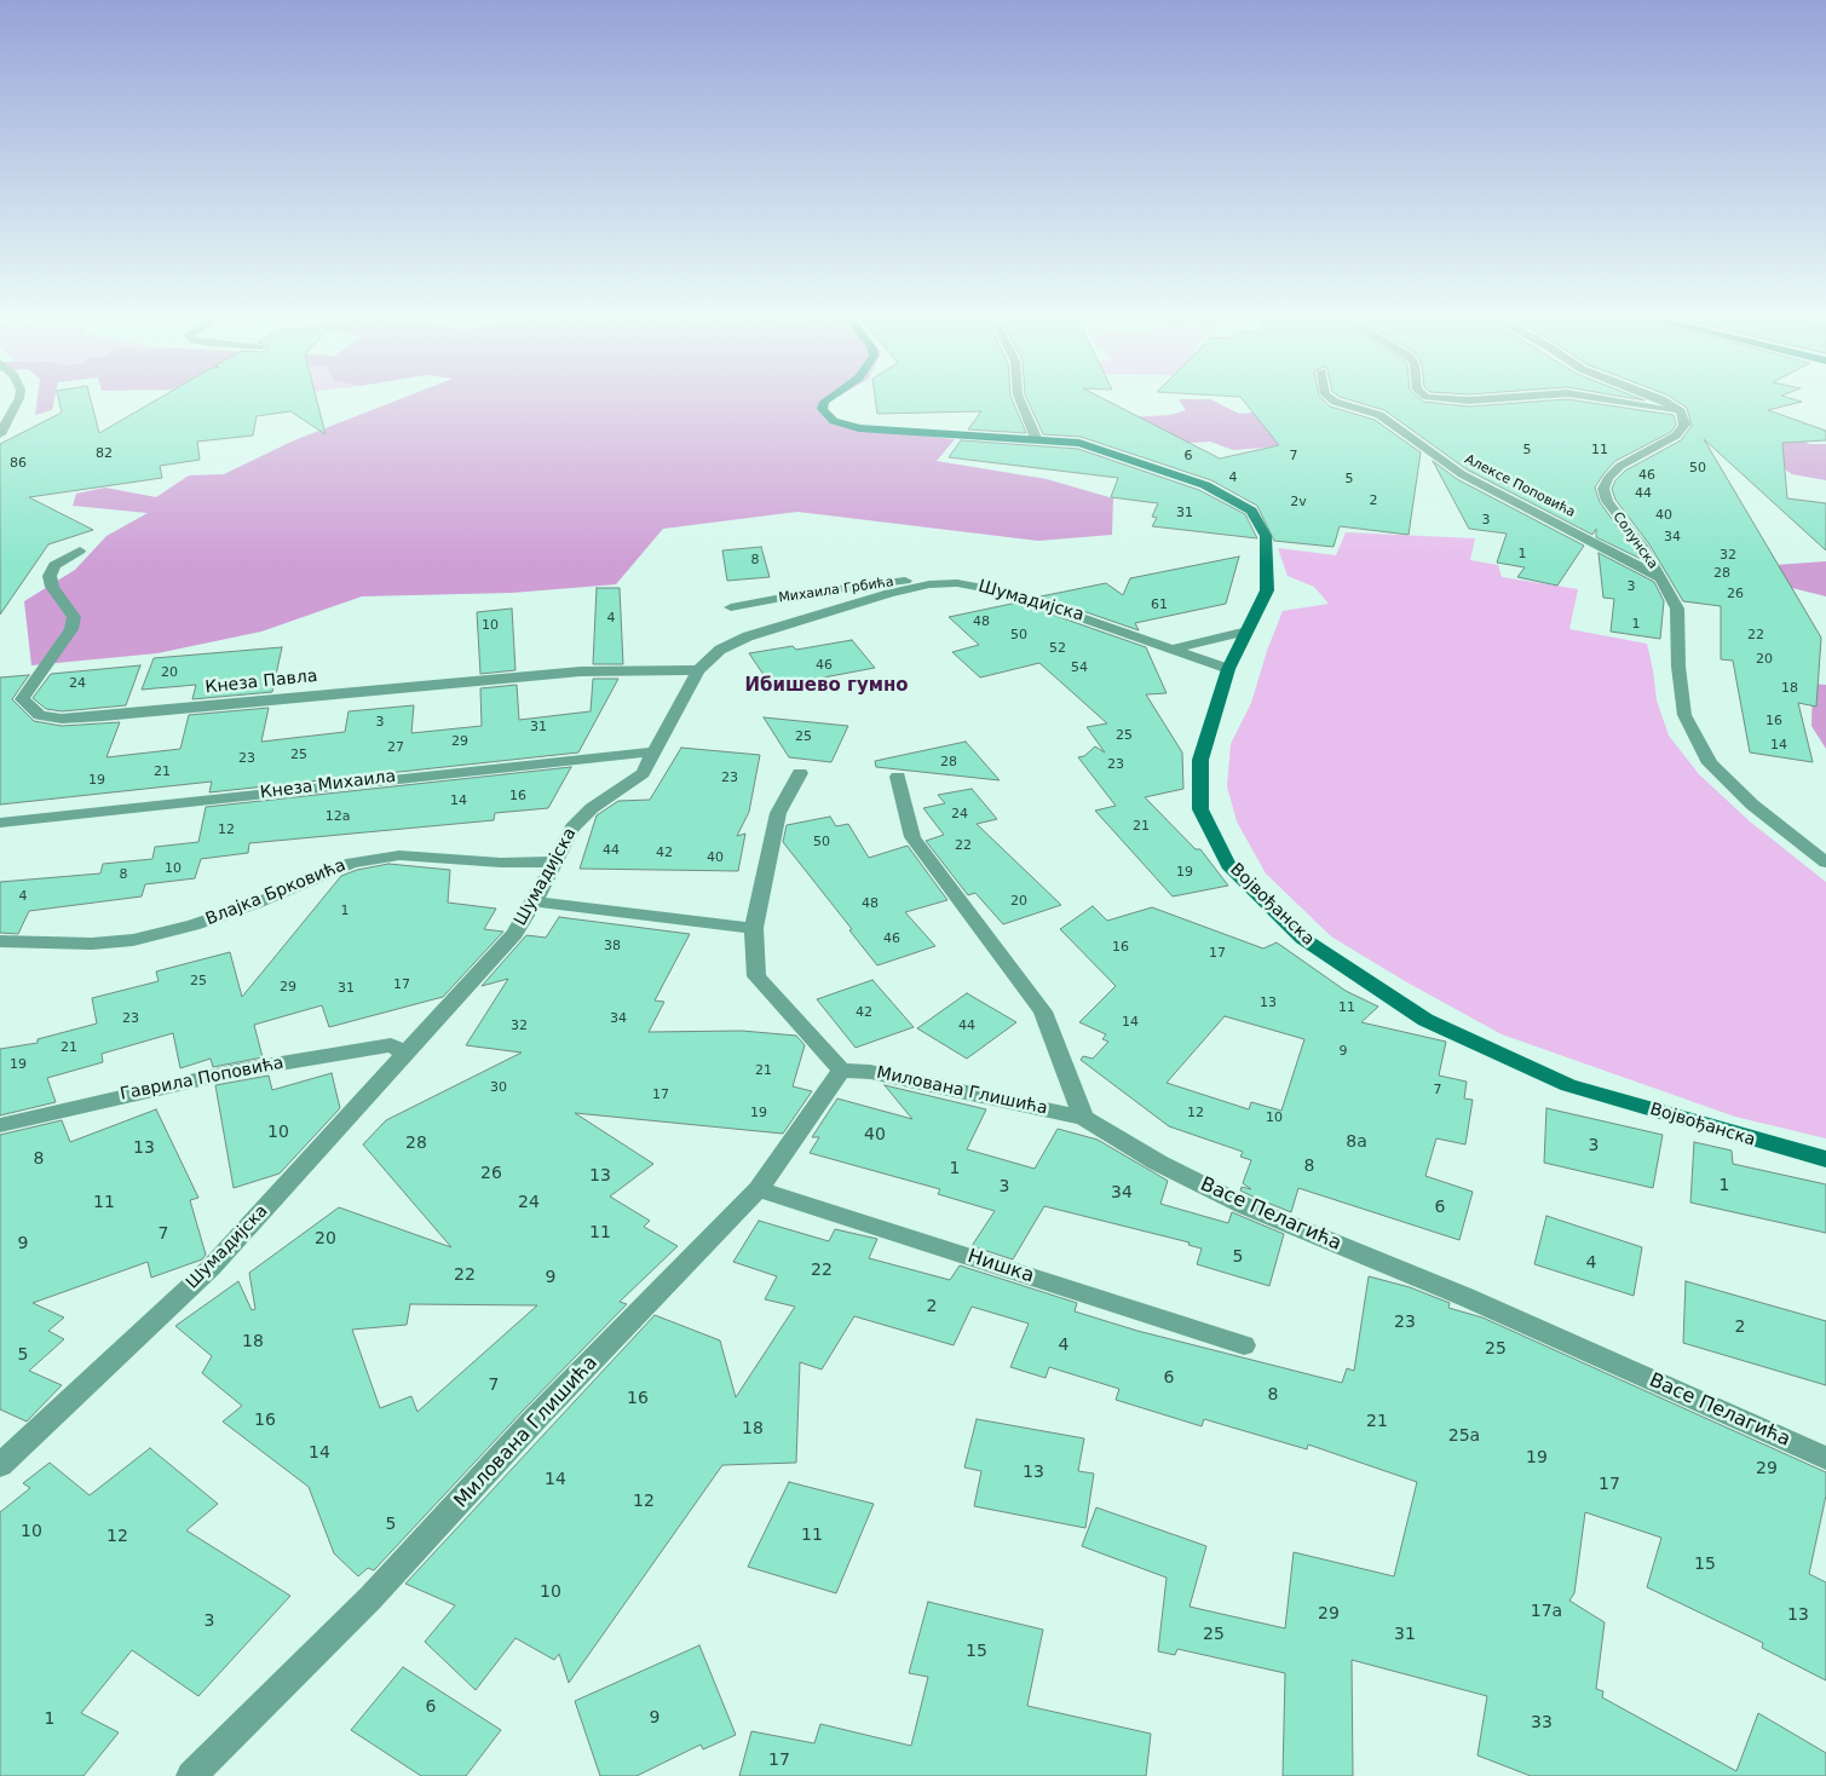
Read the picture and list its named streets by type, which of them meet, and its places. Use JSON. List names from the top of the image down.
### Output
{
  "streets": {
    "street": [
      "Алексе Поповића",
      "Солунска",
      "Михаила Грбића",
      "Шумадијска",
      "Кнеза Павла",
      "Кнеза Михаила",
      "Влајка Брковића",
      "Војвођанска",
      "Гаврила Поповића",
      "Милована Глишића",
      "Васе Пелагића",
      "Нишка"
    ]
  },
  "crossings": [
    ["Алексе Поповића", "Солунска"],
    ["Михаила Грбића", "Шумадијска"],
    ["Шумадијска", "Кнеза Павла"],
    ["Шумадијска", "Кнеза Михаила"],
    ["Шумадијска", "Влајка Брковића"],
    ["Шумадијска", "Војвођанска"],
    ["Шумадијска", "Гаврила Поповића"],
    ["Милована Глишића", "Васе Пелагића"],
    ["Милована Глишића", "Нишка"]
  ],
  "districts": ["Ибишево гумно"],
  "house_numbers": [
    "5",
    "11",
    "82",
    "6",
    "7",
    "86",
    "50",
    "46",
    "4",
    "5",
    "44",
    "2",
    "2v",
    "31",
    "40",
    "3",
    "34",
    "1",
    "32",
    "8",
    "28",
    "3",
    "26",
    "61",
    "4",
    "48",
    "1",
    "10",
    "50",
    "22",
    "52",
    "20",
    "46",
    "54",
    "20",
    "24",
    "18",
    "16",
    "3",
    "31",
    "25",
    "25",
    "29",
    "14",
    "27",
    "25",
    "23",
    "28",
    "23",
    "21",
    "23",
    "19",
    "16",
    "14",
    "24",
    "12a",
    "21",
    "12",
    "50",
    "22",
    "44",
    "42",
    "40",
    "10",
    "19",
    "8",
    "4",
    "20",
    "48",
    "1",
    "46",
    "38",
    "16",
    "17",
    "25",
    "17",
    "29",
    "31",
    "13",
    "11",
    "42",
    "23",
    "34",
    "14",
    "32",
    "44",
    "21",
    "9",
    "19",
    "21",
    "30",
    "7",
    "17",
    "19",
    "12",
    "10",
    "10",
    "40",
    "8a",
    "28",
    "3",
    "13",
    "8",
    "8",
    "1",
    "26",
    "13",
    "1",
    "3",
    "34",
    "11",
    "24",
    "6",
    "11",
    "7",
    "20",
    "9",
    "5",
    "4",
    "22",
    "22",
    "9",
    "2",
    "23",
    "2",
    "18",
    "4",
    "25",
    "5",
    "6",
    "7",
    "8",
    "16",
    "16",
    "21",
    "18",
    "25a",
    "14",
    "19",
    "29",
    "13",
    "14",
    "17",
    "12",
    "5",
    "10",
    "11",
    "12",
    "15",
    "10",
    "17a",
    "29",
    "13",
    "3",
    "25",
    "31",
    "15",
    "6",
    "9",
    "1",
    "33",
    "17"
  ]
}
